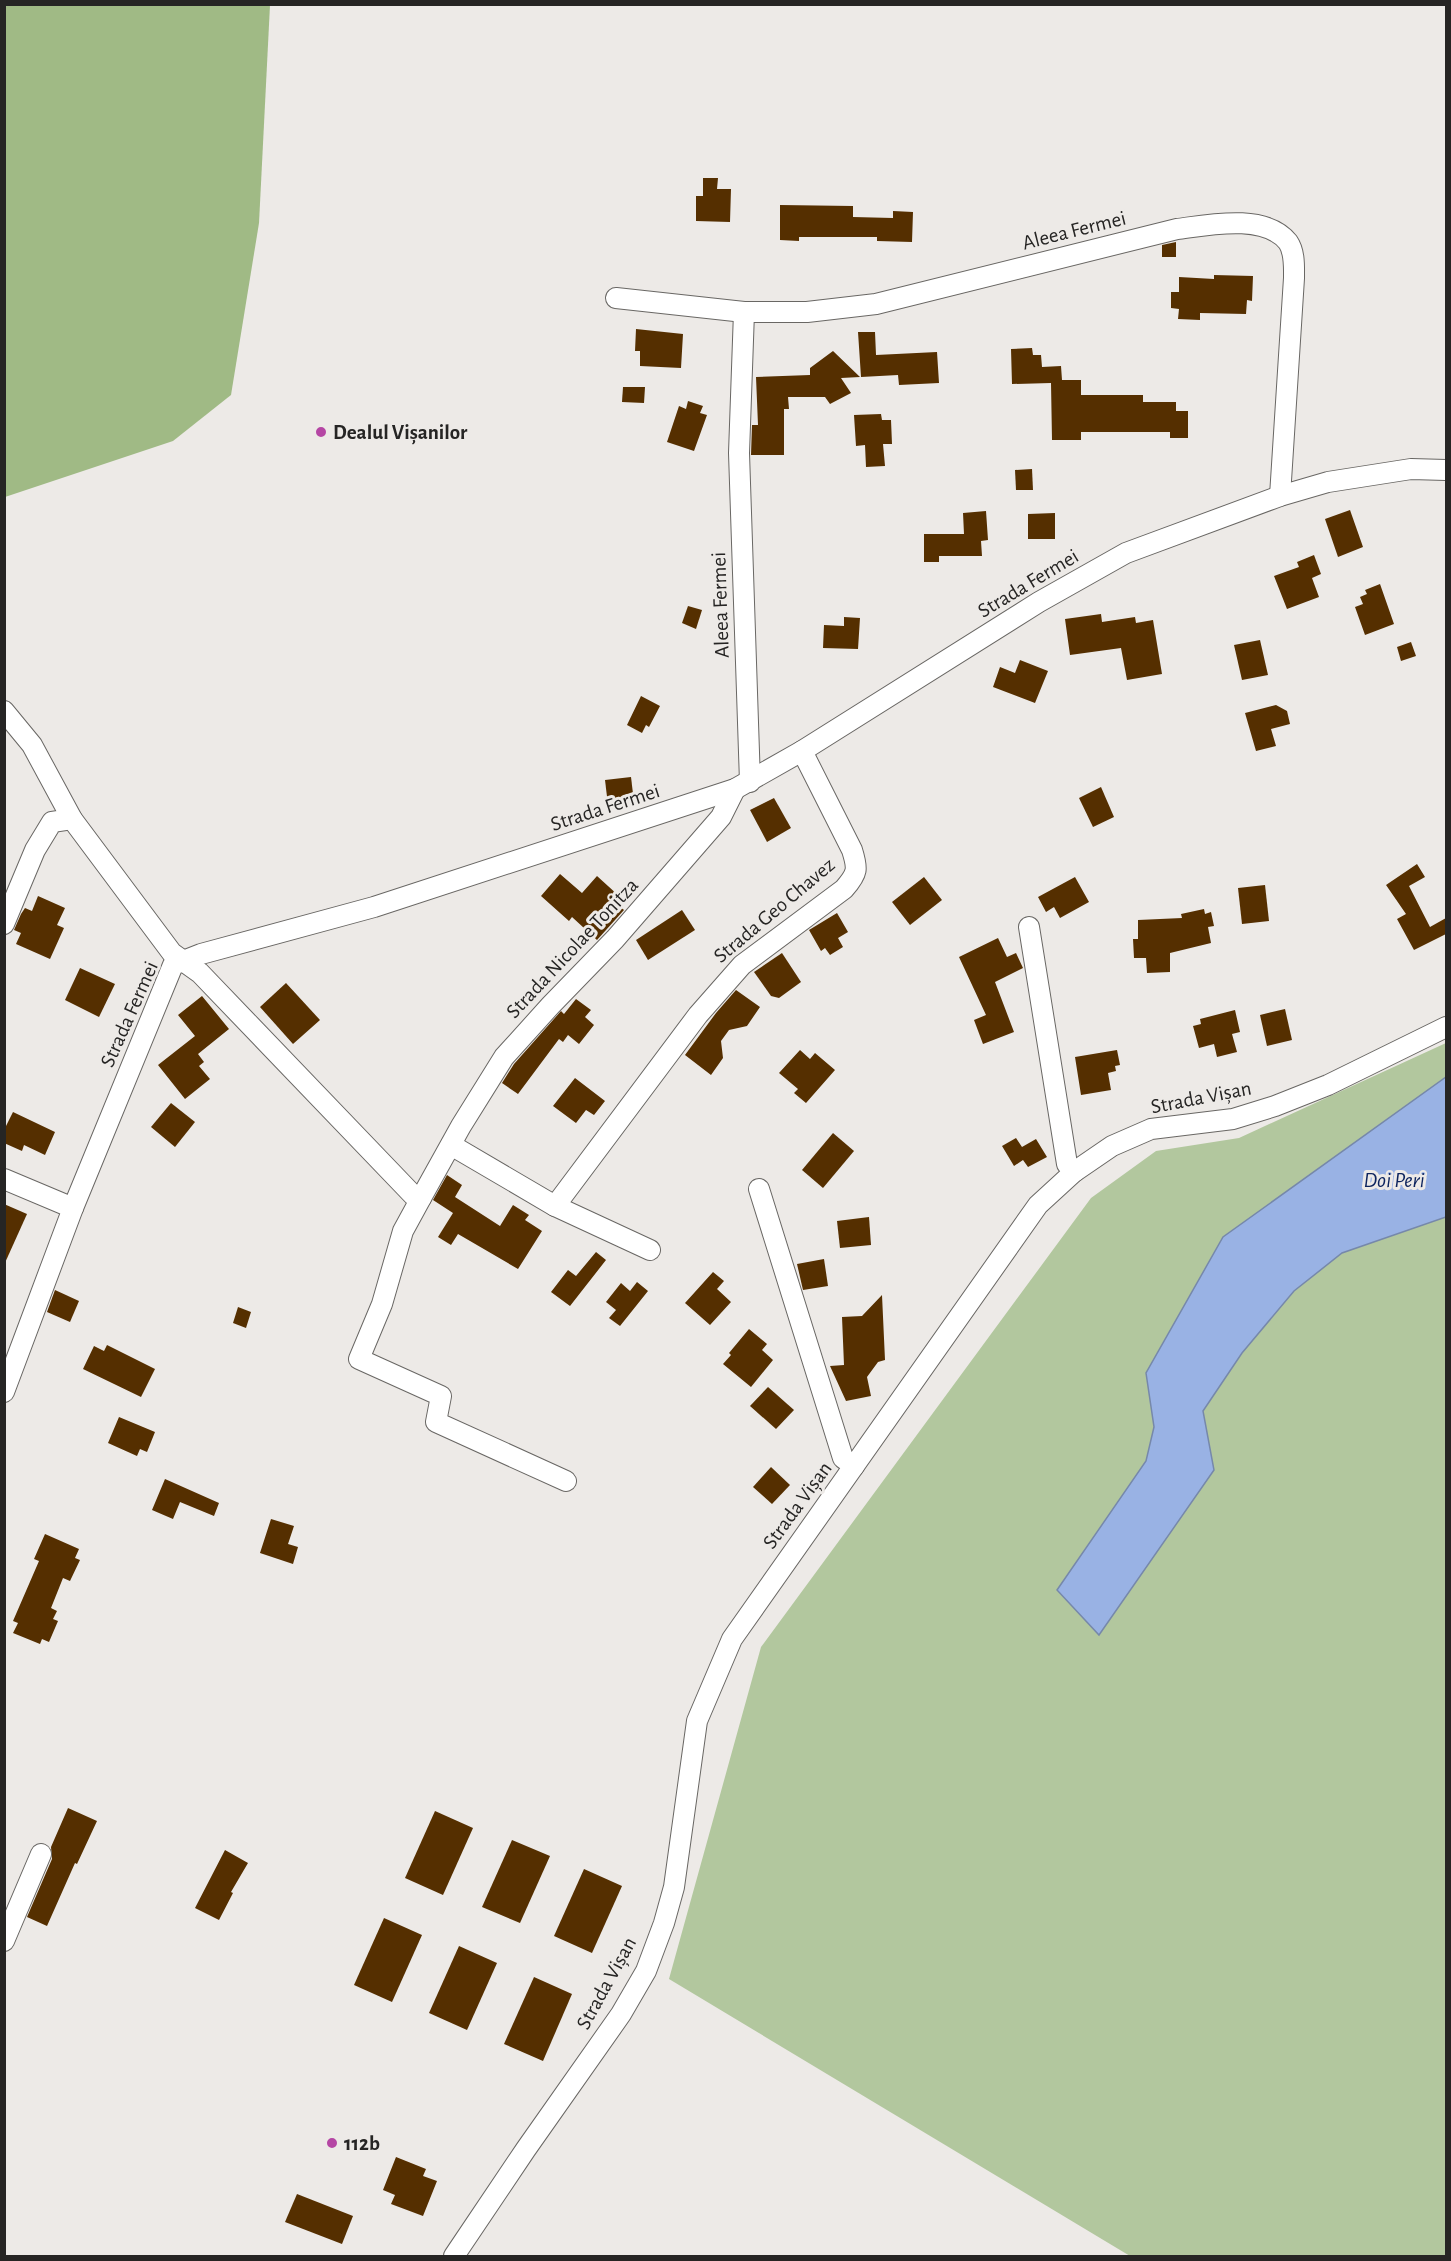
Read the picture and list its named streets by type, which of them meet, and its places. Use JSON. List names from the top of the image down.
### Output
{
  "streets": {
    "street": [
      "Aleea Fermei",
      "Strada Fermei",
      "Strada Geo Chavez",
      "Strada Nicolae Tonitza",
      "Strada Vișan"
    ]
  },
  "crossings": [
    ["Aleea Fermei", "Strada Fermei"],
    ["Aleea Fermei", "Strada Nicolae Tonitza"],
    ["Strada Fermei", "Strada Geo Chavez"],
    ["Strada Fermei", "Strada Nicolae Tonitza"]
  ],
  "water": ["Doi Peri"],
  "places": ["Dealul Vișanilor", "112b"]
}
